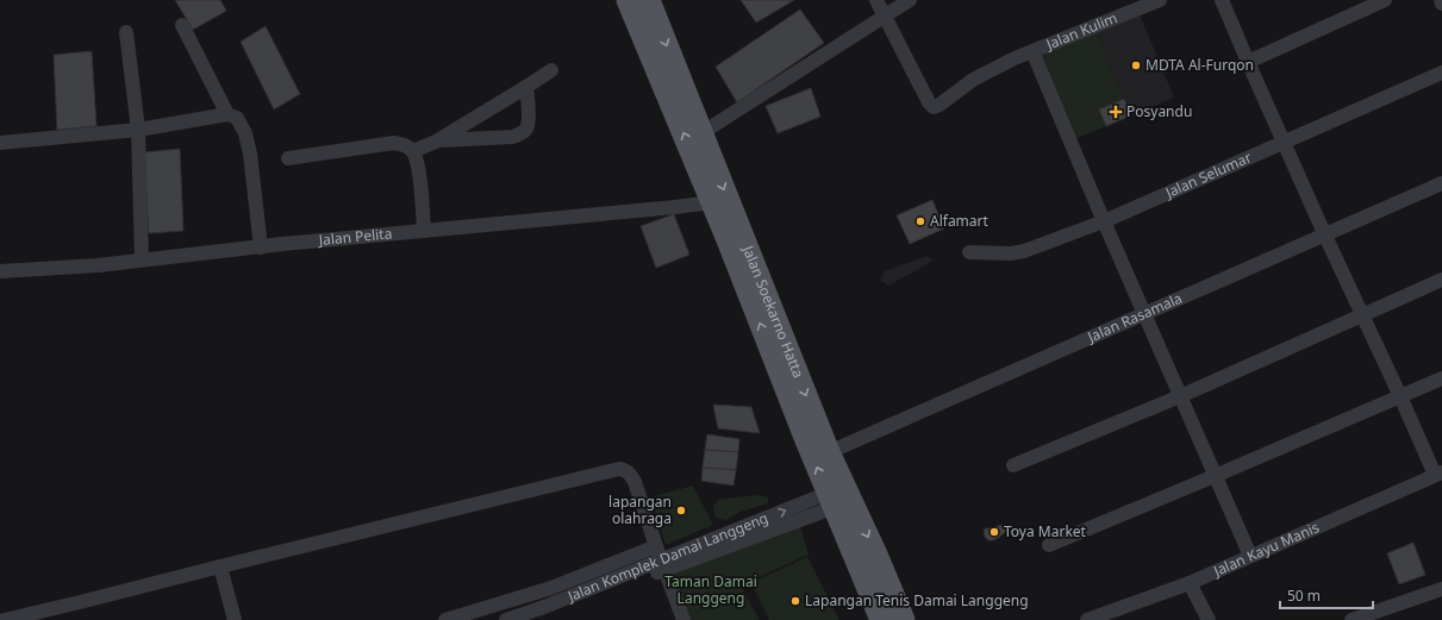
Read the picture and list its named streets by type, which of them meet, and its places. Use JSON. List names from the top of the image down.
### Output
{
  "streets": {
    "main road": ["Jalan Soekarno Hatta"],
    "street": [
      "Jalan Kulim",
      "Jalan Selumar",
      "Jalan Pelita",
      "Jalan Rasamala",
      "Jalan Kayu Manis",
      "Jalan Komplek Damai Langgeng"
    ]
  },
  "crossings": [
    ["Jalan Pelita", "Jalan Soekarno Hatta"],
    ["Jalan Soekarno Hatta", "Jalan Rasamala"],
    ["Jalan Soekarno Hatta", "Jalan Komplek Damai Langgeng"]
  ],
  "parks": ["Taman Damai Langgeng"],
  "places": {
    "other": [
      "MDTA Al-Furqon",
      "Alfamart",
      "lapangan olahraga",
      "Toya Market",
      "Lapangan Tenis Damai Langgeng"
    ],
    "health": ["Posyandu"]
  },
  "scale_bar": "50 m"
}
